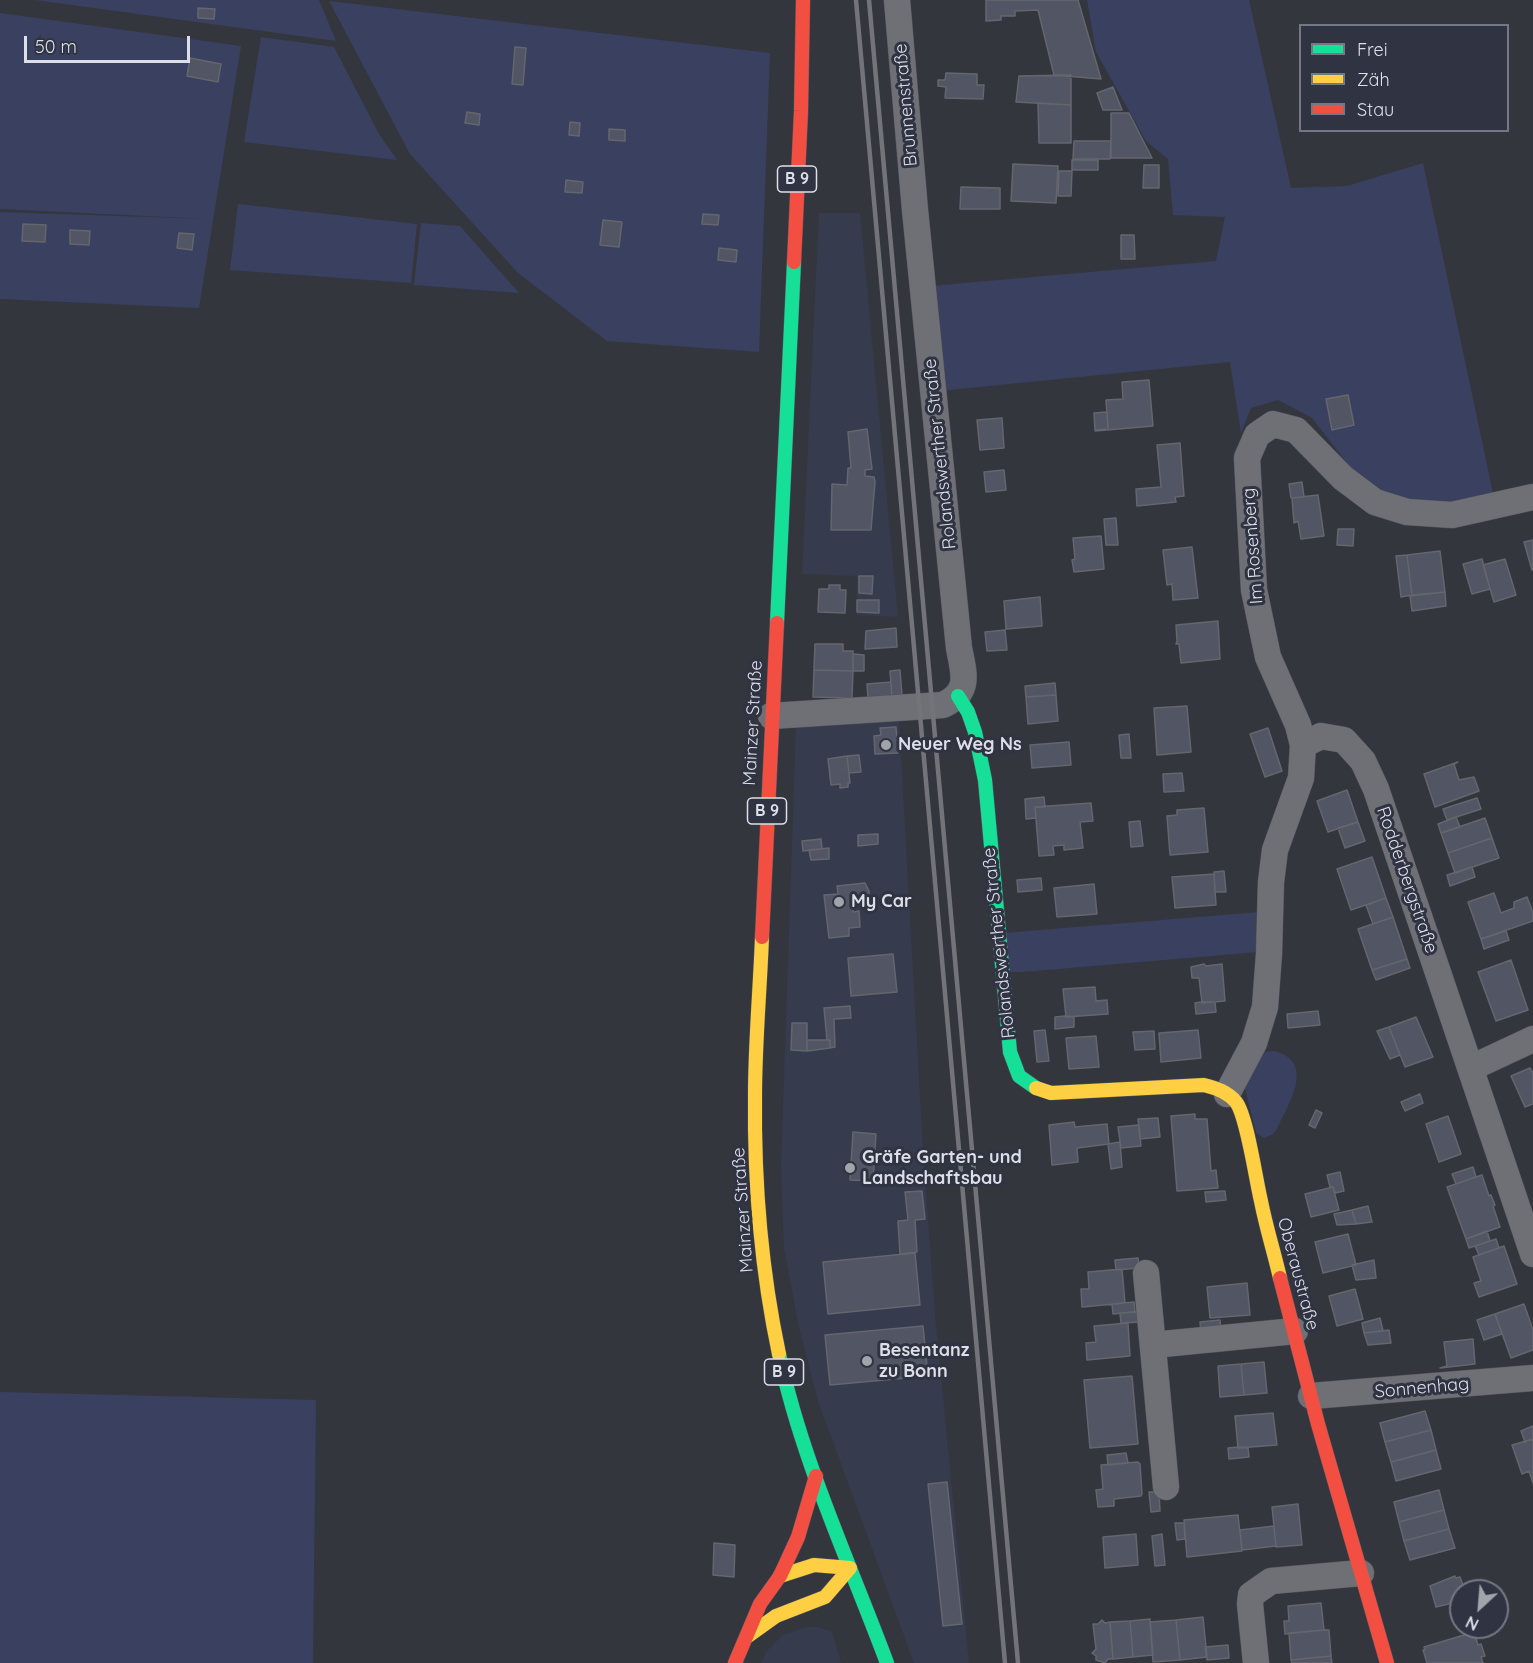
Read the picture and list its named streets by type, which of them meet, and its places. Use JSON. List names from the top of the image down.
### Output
{
  "streets": {
    "main road": [
      "B 9",
      "Rolandswerther Straße",
      "Mainzer Straße",
      "Oberaustraße"
    ],
    "street": [
      "Brunnenstraße",
      "Im Rosenberg",
      "Rodderbergstraße",
      "Sonnenhag"
    ]
  },
  "crossings": [
    ["Brunnenstraße", "Rolandswerther Straße"],
    ["B 9", "Mainzer Straße"],
    ["Rolandswerther Straße", "Im Rosenberg"],
    ["Rolandswerther Straße", "Oberaustraße"],
    ["Im Rosenberg", "Rodderbergstraße"],
    ["Im Rosenberg", "Oberaustraße"],
    ["Oberaustraße", "Sonnenhag"]
  ],
  "places": [
    "Neuer Weg Ns",
    "My Car",
    "Gräfe Garten- und Landschaftsbau",
    "Besentanz zu Bonn"
  ],
  "legend": ["Frei", "Zäh", "Stau"],
  "scale_bar": "50 m",
  "north": "bottom left"
}
